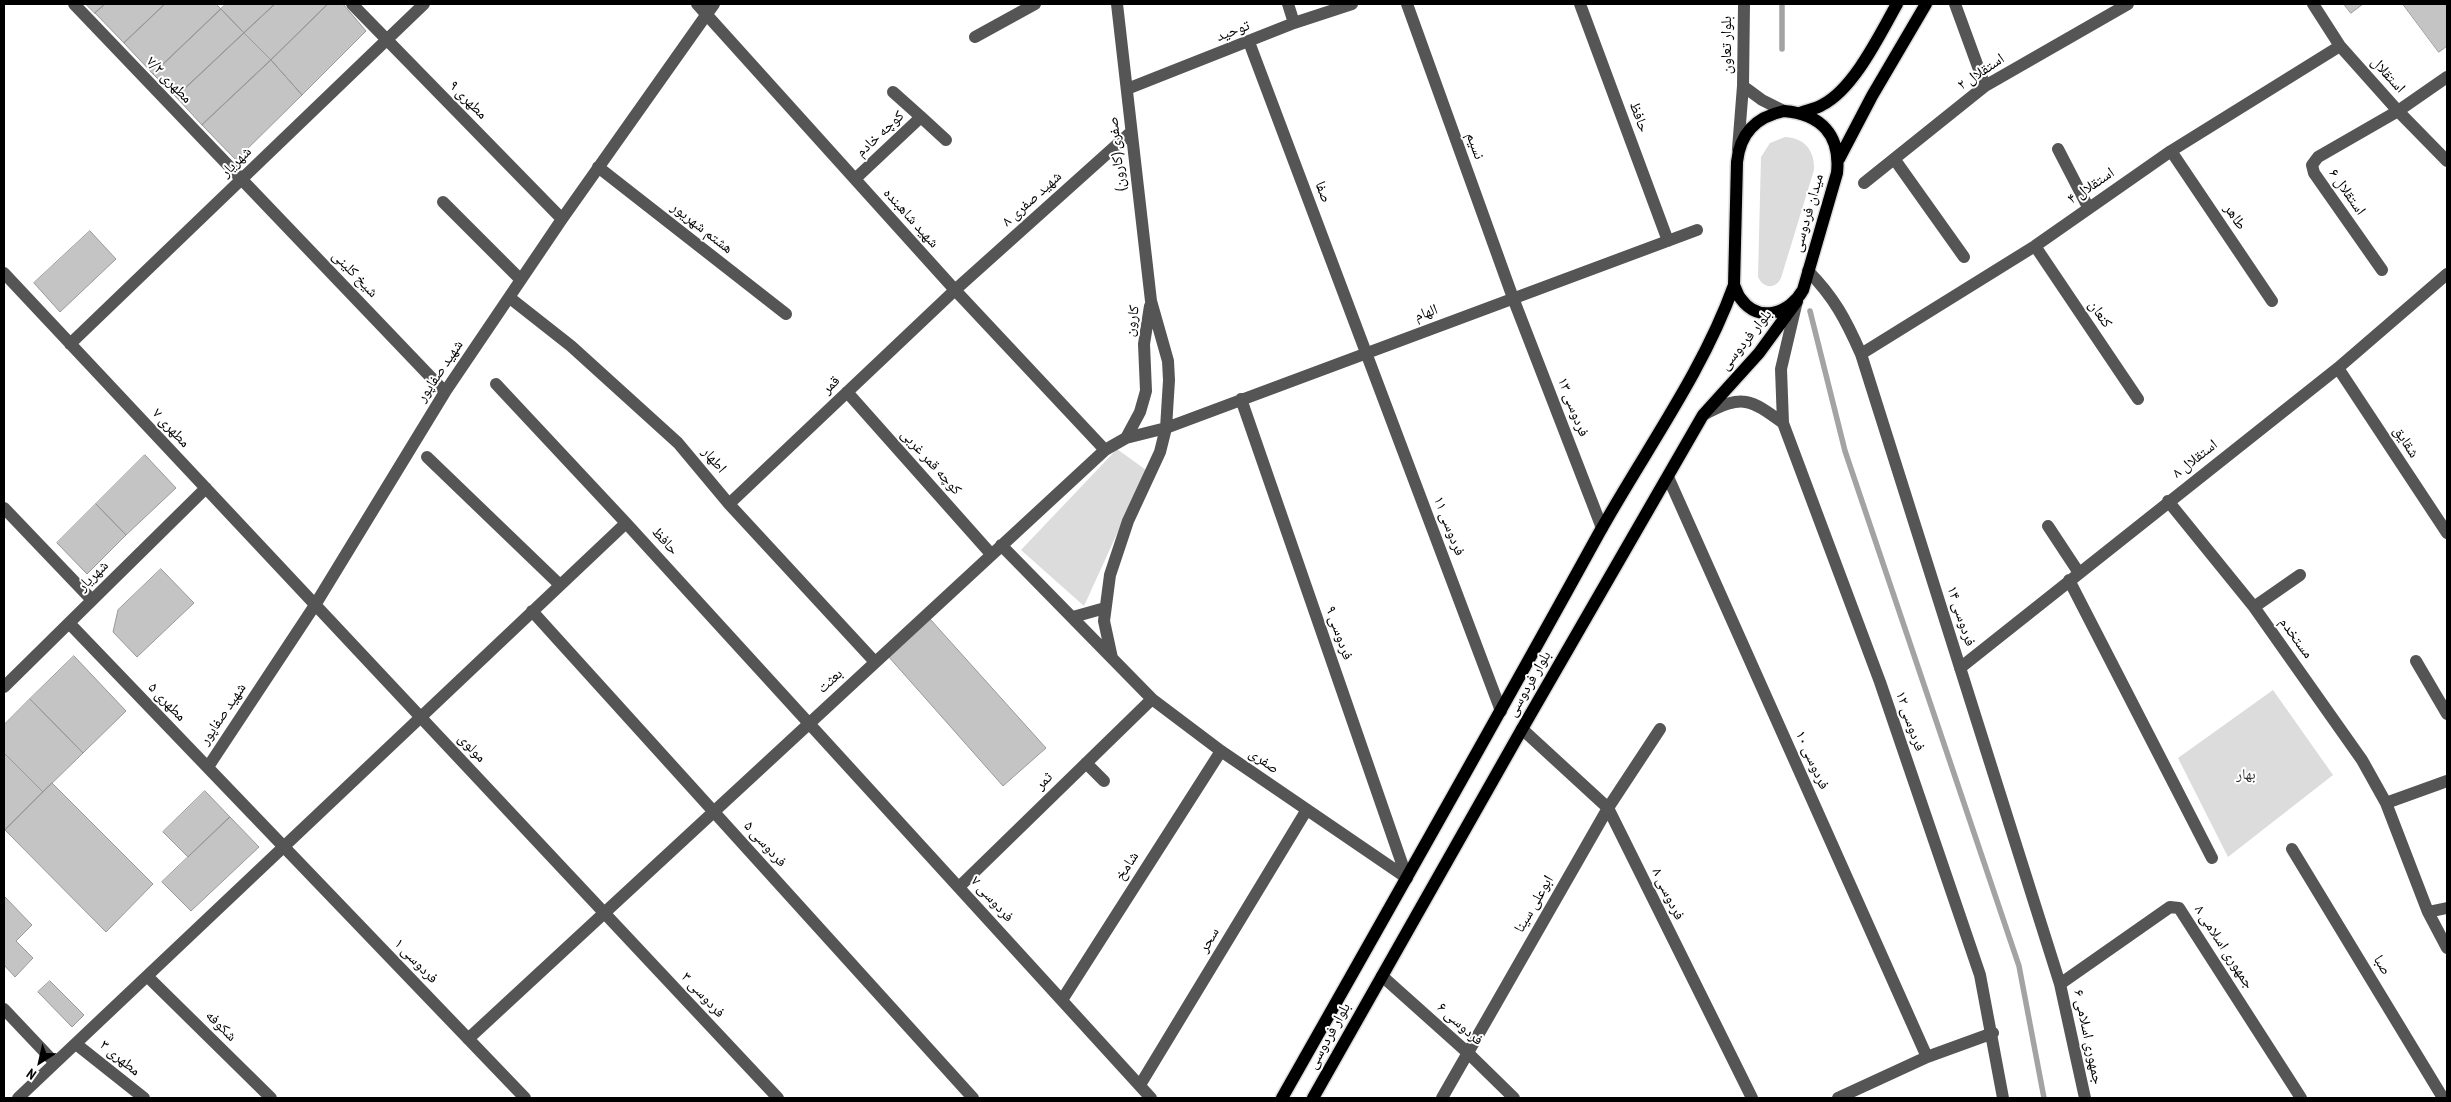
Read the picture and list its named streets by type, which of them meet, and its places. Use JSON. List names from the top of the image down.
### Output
{
  "streets": {
    "main road": ["میدان فردوسی", "بلوار فردوسی"],
    "street": [
      "توحید",
      "بلوار تعاون",
      "استقلال ۲",
      "استقلال",
      "مطهری ۷/۲",
      "مطهری ۹",
      "حافظ",
      "کوچه خادم",
      "نسیم",
      "صفری (کارون)",
      "شهریار",
      "استقلال ۴",
      "صفا",
      "استقلال ۶",
      "شهید صفری ۸",
      "طاهر",
      "شهید شاهبنده",
      "هشتم شهریور",
      "شیخ کلینی",
      "الهام",
      "کنعان",
      "کارون",
      "شهید صفاپور",
      "قمر",
      "فردوسی ۱۳",
      "مطهری ۷",
      "شقایق",
      "استقلال ۸",
      "اطهار",
      "کوچه قمر غربی",
      "فردوسی ۱۱",
      "فردوسی ۱۴",
      "فردوسی ۹",
      "مستخدم",
      "بعثت",
      "مطهری ۵",
      "فردوسی ۱۲",
      "مولوی",
      "فردوسی ۱۰",
      "صفری",
      "ثمر",
      "فردوسی ۵",
      "شامخ",
      "فردوسی ۸",
      "فردوسی ۷",
      "ابوعلی سینا",
      "سحر",
      "جمهوری اسلامی ۸",
      "فردوسی ۱",
      "صبا",
      "فردوسی ۳",
      "فردوسی ۶",
      "شکوفه",
      "جمهوری اسلامی ۶",
      "مطهری ۳"
    ]
  },
  "crossings": [
    ["توحید", "صفری (کارون)"],
    ["توحید", "صفا"],
    ["بلوار تعاون", "میدان فردوسی"],
    ["استقلال", "استقلال ۴"],
    ["استقلال", "استقلال ۶"],
    ["مطهری ۷/۲", "شهریار"],
    ["مطهری ۷/۲", "شیخ کلینی"],
    ["مطهری ۹", "شهریار"],
    ["مطهری ۹", "شهید صفاپور"],
    ["حافظ", "الهام"],
    ["حافظ", "بعثت"],
    ["حافظ", "فردوسی ۷"],
    ["کوچه خادم", "شهید شاهبنده"],
    ["نسیم", "الهام"],
    ["نسیم", "فردوسی ۱۳"],
    ["صفری (کارون)", "شهید صفری ۸"],
    ["صفری (کارون)", "کارون"],
    ["شهریار", "شیخ کلینی"],
    ["شهریار", "مطهری ۷"],
    ["شهریار", "مطهری ۵"],
    ["استقلال ۴", "طاهر"],
    ["استقلال ۴", "کنعان"],
    ["استقلال ۴", "فردوسی ۱۴"],
    ["صفا", "الهام"],
    ["صفا", "فردوسی ۱۱"],
    ["شهید صفری ۸", "شهید شاهبنده"],
    ["شهید صفری ۸", "قمر"],
    ["میدان فردوسی", "بلوار فردوسی"],
    ["میدان فردوسی", "فردوسی ۱۴"],
    ["شهید شاهبنده", "شهید صفاپور"],
    ["شهید شاهبنده", "قمر"],
    ["شهید شاهبنده", "بعثت"],
    ["هشتم شهریور", "شهید صفاپور"],
    ["شیخ کلینی", "شهید صفاپور"],
    ["الهام", "کارون"],
    ["الهام", "فردوسی ۱۳"],
    ["الهام", "فردوسی ۱۱"],
    ["الهام", "فردوسی ۹"],
    ["الهام", "بعثت"],
    ["کارون", "بعثت"],
    ["کارون", "صفری"],
    ["بلوار فردوسی", "فردوسی ۱۳"],
    ["بلوار فردوسی", "فردوسی ۱۱"],
    ["بلوار فردوسی", "فردوسی ۹"],
    ["بلوار فردوسی", "فردوسی ۱۰"],
    ["بلوار فردوسی", "صفری"],
    ["بلوار فردوسی", "فردوسی ۸"],
    ["بلوار فردوسی", "فردوسی ۶"],
    ["شهید صفاپور", "مطهری ۷"],
    ["شهید صفاپور", "اطهار"],
    ["شهید صفاپور", "مطهری ۵"],
    ["شهید صفاپور", "مولوی"],
    ["قمر", "اطهار"],
    ["قمر", "کوچه قمر غربی"],
    ["مطهری ۷", "مولوی"],
    ["شقایق", "استقلال ۸"],
    ["استقلال ۸", "فردوسی ۱۴"],
    ["استقلال ۸", "مستخدم"],
    ["اطهار", "بعثت"],
    ["کوچه قمر غربی", "بعثت"],
    ["فردوسی ۱۴", "جمهوری اسلامی ۸"],
    ["فردوسی ۱۴", "جمهوری اسلامی ۶"],
    ["فردوسی ۹", "صفری"],
    ["بعثت", "مولوی"],
    ["بعثت", "صفری"],
    ["بعثت", "فردوسی ۵"],
    ["بعثت", "فردوسی ۷"],
    ["بعثت", "فردوسی ۱"],
    ["بعثت", "فردوسی ۳"],
    ["مطهری ۵", "فردوسی ۱"],
    ["مولوی", "فردوسی ۳"],
    ["صفری", "ثمر"],
    ["صفری", "شامخ"],
    ["صفری", "سحر"],
    ["ثمر", "فردوسی ۷"],
    ["شامخ", "فردوسی ۷"],
    ["فردوسی ۸", "ابوعلی سینا"],
    ["فردوسی ۷", "سحر"],
    ["ابوعلی سینا", "فردوسی ۶"],
    ["جمهوری اسلامی ۸", "جمهوری اسلامی ۶"]
  ],
  "parks": ["بهار"],
  "north": "bottom left"
}
